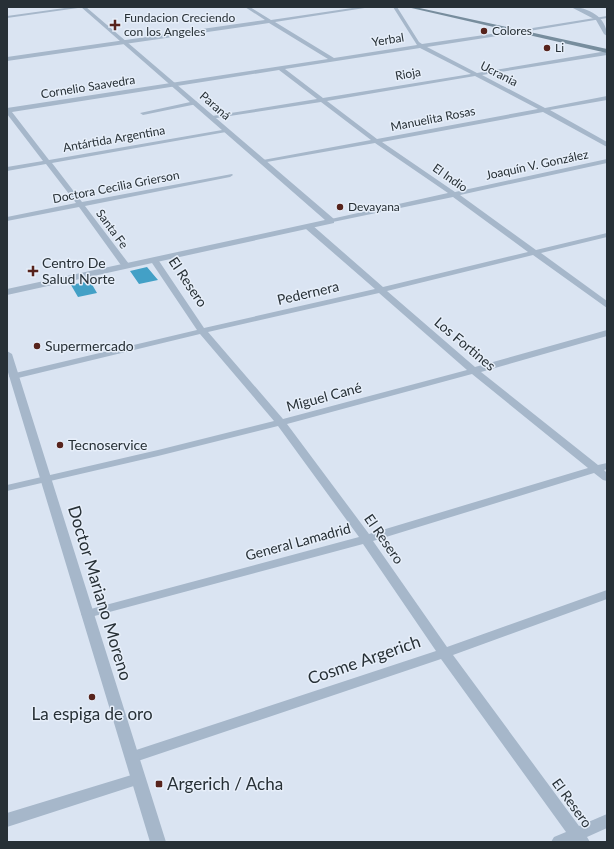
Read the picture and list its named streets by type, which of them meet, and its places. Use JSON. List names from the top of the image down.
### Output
{
  "streets": {
    "street": [
      "Yerbal",
      "Rioja",
      "Ucrania",
      "Cornelio Saavedra",
      "Paraná",
      "Manuelita Rosas",
      "Antártida Argentina",
      "Joaquín V. González",
      "El Indio",
      "Doctora Cecilia Grierson",
      "Santa Fe",
      "El Resero",
      "Pedernera",
      "Los Fortines",
      "Miguel Cané",
      "General Lamadrid",
      "Doctor Mariano Moreno",
      "Cosme Argerich"
    ]
  },
  "crossings": [
    ["Yerbal", "Ucrania"],
    ["Yerbal", "Cornelio Saavedra"],
    ["Yerbal", "Paraná"],
    ["Yerbal", "El Indio"],
    ["Rioja", "Ucrania"],
    ["Rioja", "Paraná"],
    ["Rioja", "El Indio"],
    ["Ucrania", "Manuelita Rosas"],
    ["Cornelio Saavedra", "Paraná"],
    ["Cornelio Saavedra", "Santa Fe"],
    ["Paraná", "Manuelita Rosas"],
    ["Paraná", "Antártida Argentina"],
    ["Paraná", "Joaquín V. González"],
    ["Manuelita Rosas", "El Indio"],
    ["Antártida Argentina", "Santa Fe"],
    ["Joaquín V. González", "El Indio"],
    ["Joaquín V. González", "Santa Fe"],
    ["Joaquín V. González", "El Resero"],
    ["Joaquín V. González", "Los Fortines"],
    ["El Indio", "Pedernera"],
    ["Doctora Cecilia Grierson", "Santa Fe"],
    ["El Resero", "Pedernera"],
    ["El Resero", "Miguel Cané"],
    ["El Resero", "General Lamadrid"],
    ["El Resero", "Cosme Argerich"],
    ["Pedernera", "Los Fortines"],
    ["Pedernera", "Doctor Mariano Moreno"],
    ["Los Fortines", "Miguel Cané"],
    ["Los Fortines", "General Lamadrid"],
    ["Miguel Cané", "Doctor Mariano Moreno"],
    ["General Lamadrid", "Doctor Mariano Moreno"],
    ["Doctor Mariano Moreno", "Cosme Argerich"]
  ],
  "places": {
    "health": ["Fundacion Creciendo con los Angeles", "Centro De Salud Norte"],
    "other": [
      "Colores",
      "Li",
      "Devayana",
      "Supermercado",
      "Tecnoservice",
      "La espiga de oro"
    ],
    "transit": ["Argerich / Acha"]
  }
}
